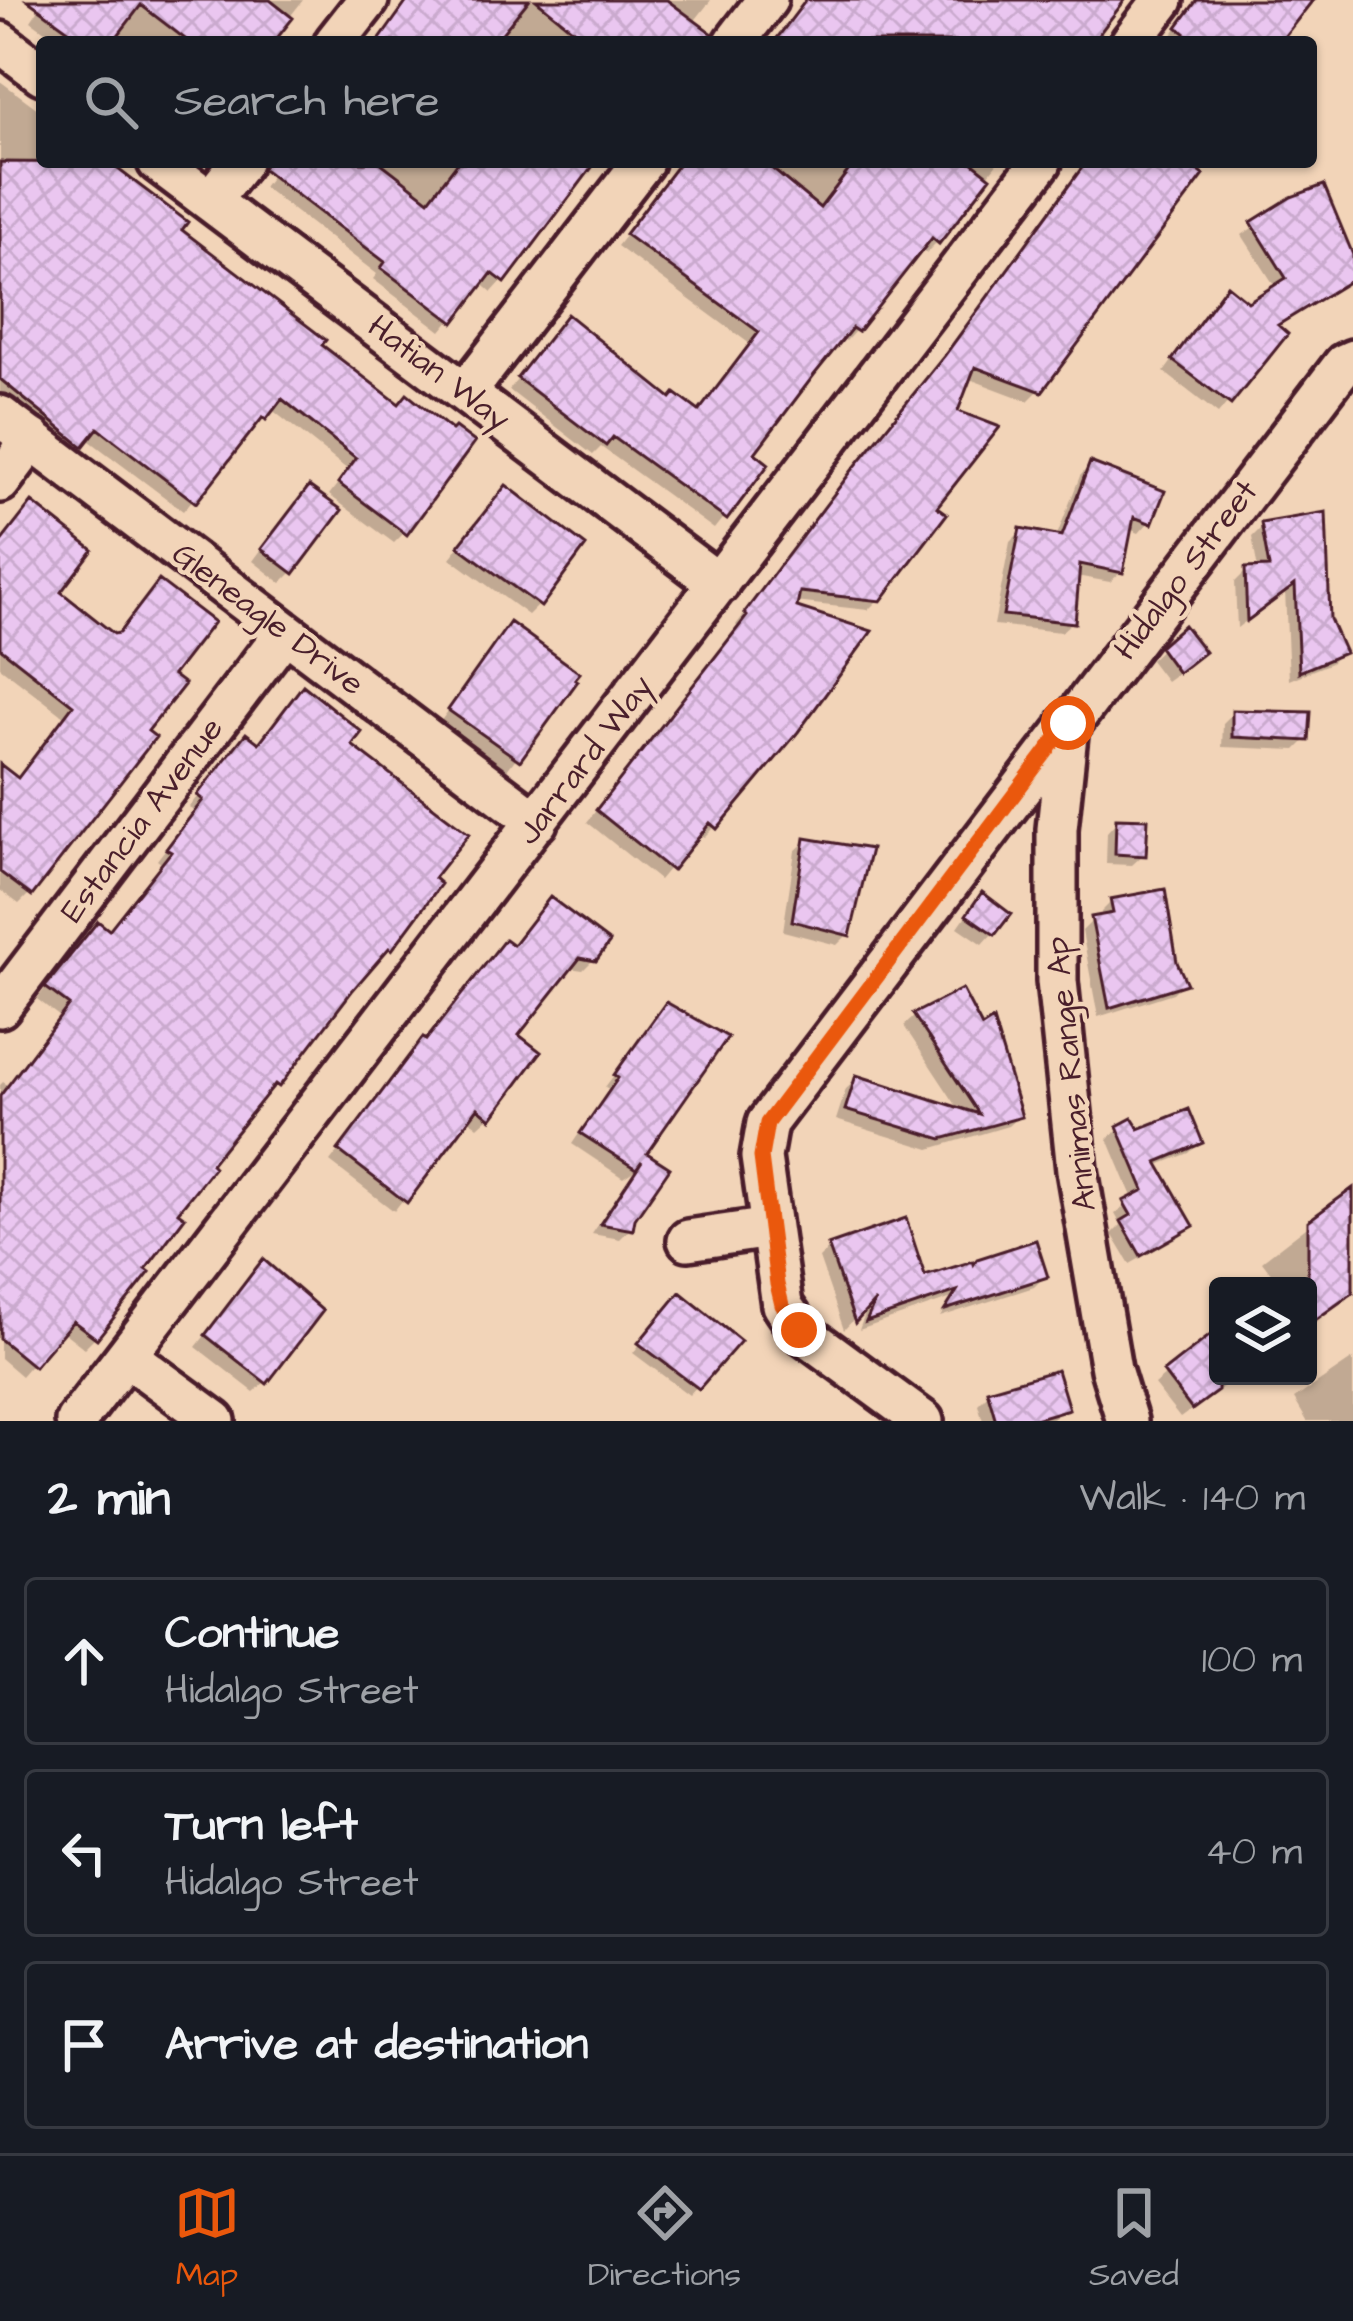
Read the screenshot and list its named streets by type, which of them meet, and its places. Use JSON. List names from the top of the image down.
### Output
{
  "streets": {
    "street": [
      "Hatian Way",
      "Hidalgo Street",
      "Gleneagle Drive",
      "Jarrard Way",
      "Estancia Avenue",
      "Annimas Range Ap"
    ]
  },
  "crossings": [
    ["Hatian Way", "Jarrard Way"],
    ["Hidalgo Street", "Annimas Range Ap"],
    ["Gleneagle Drive", "Jarrard Way"],
    ["Gleneagle Drive", "Estancia Avenue"]
  ],
  "page": {
    "search": "Search here",
    "heading": ["2 min", "Walk · 140 m"],
    "list": [
      ["Continue", "Hidalgo Street", "100 m"],
      ["Turn left", "Hidalgo Street", "40 m"],
      "Arrive at destination"
    ],
    "nav": ["Map", "Directions", "Saved"]
  }
}
